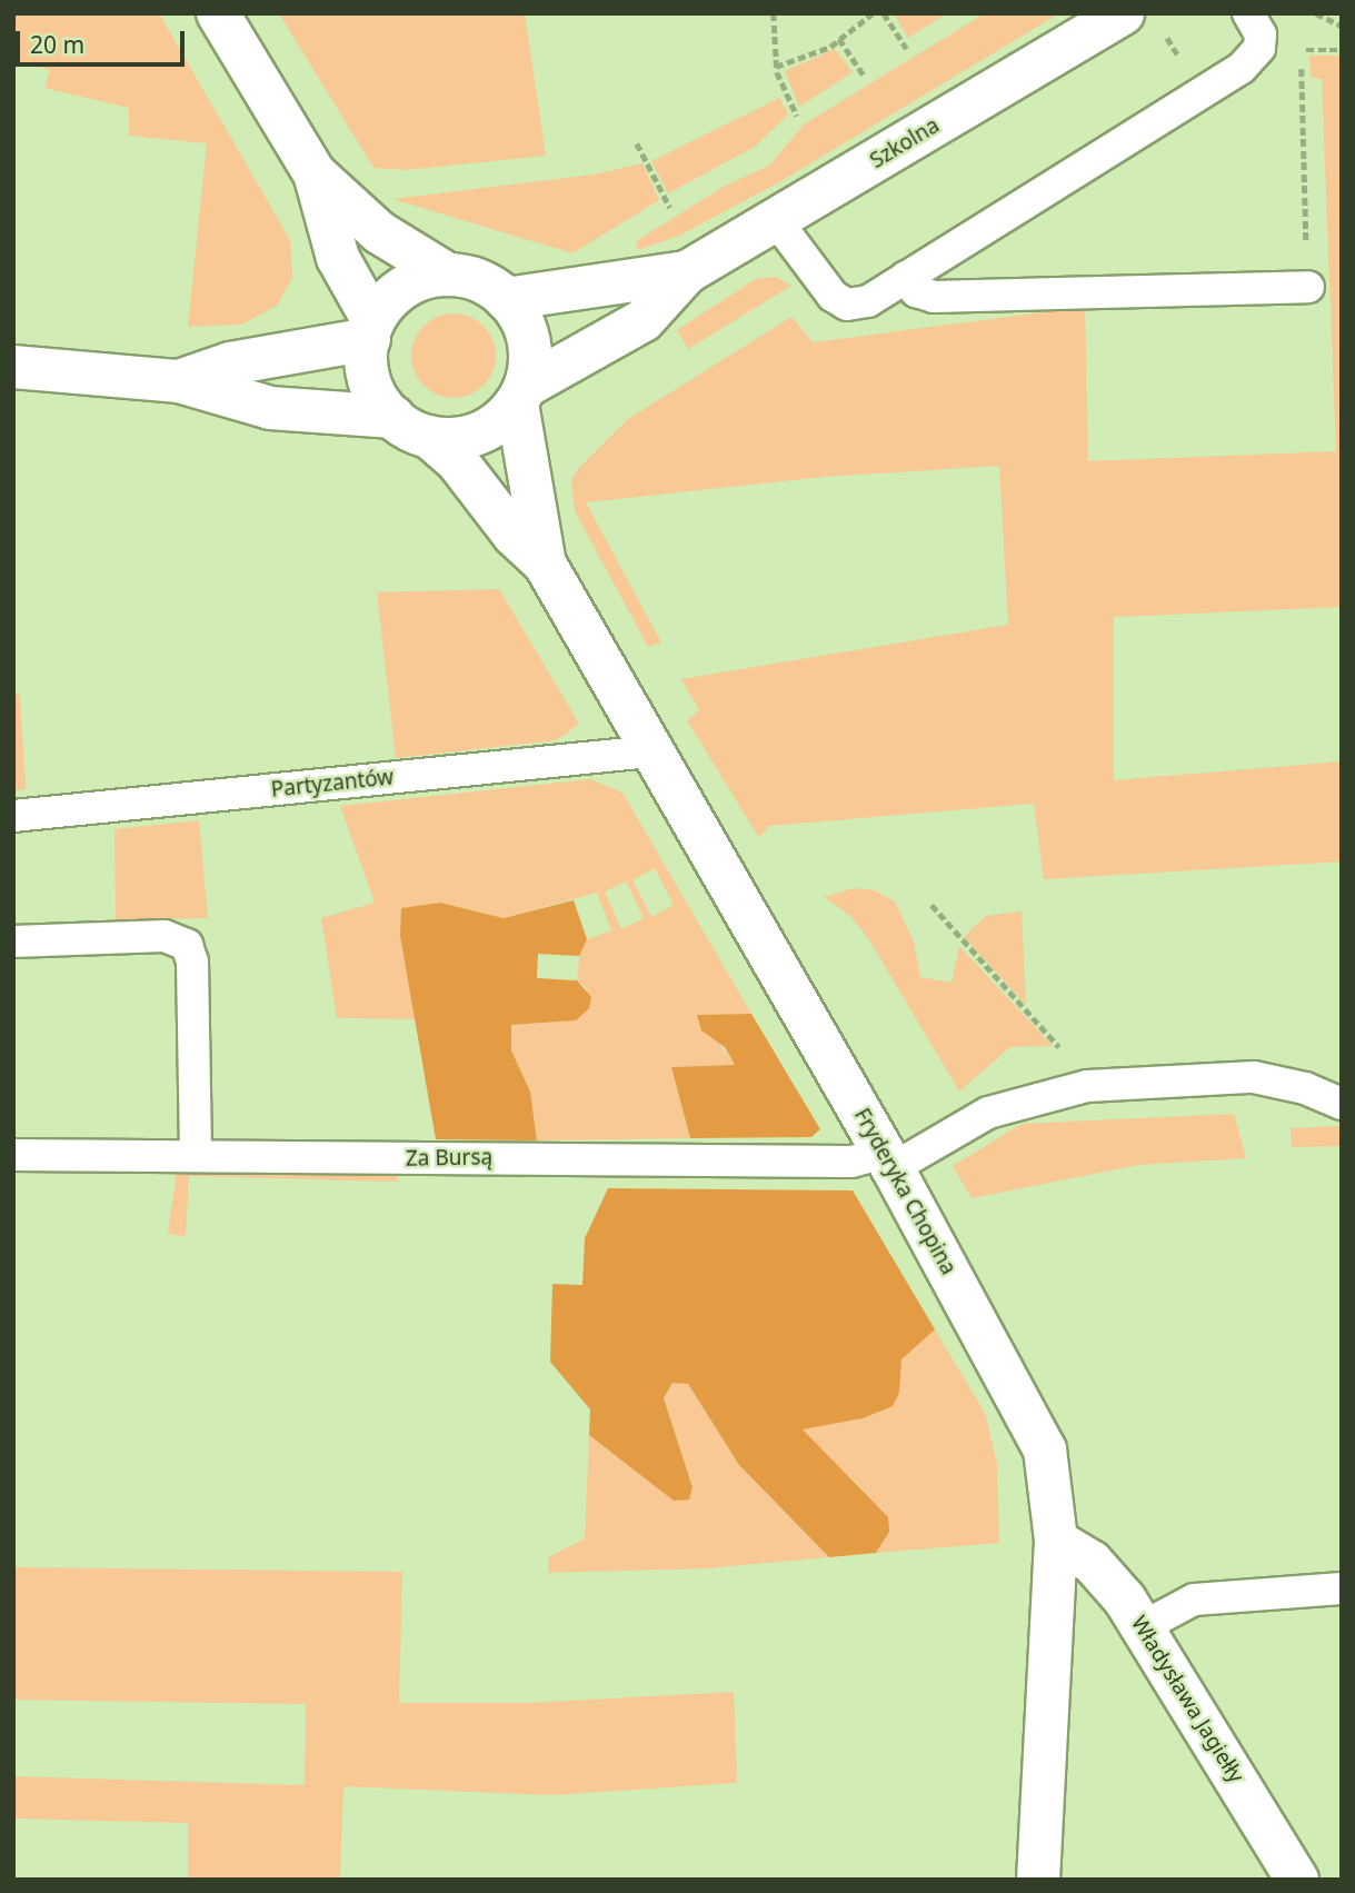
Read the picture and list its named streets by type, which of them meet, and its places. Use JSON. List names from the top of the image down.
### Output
{
  "streets": {
    "street": ["Szkolna", "Fryderyka Chopina", "Władysława Jagiełły"],
    "lane": ["Partyzantów", "Za Bursą"]
  },
  "crossings": [
    ["Partyzantów", "Fryderyka Chopina"],
    ["Za Bursą", "Fryderyka Chopina"],
    ["Fryderyka Chopina", "Władysława Jagiełły"]
  ],
  "scale_bar": "20 m"
}
